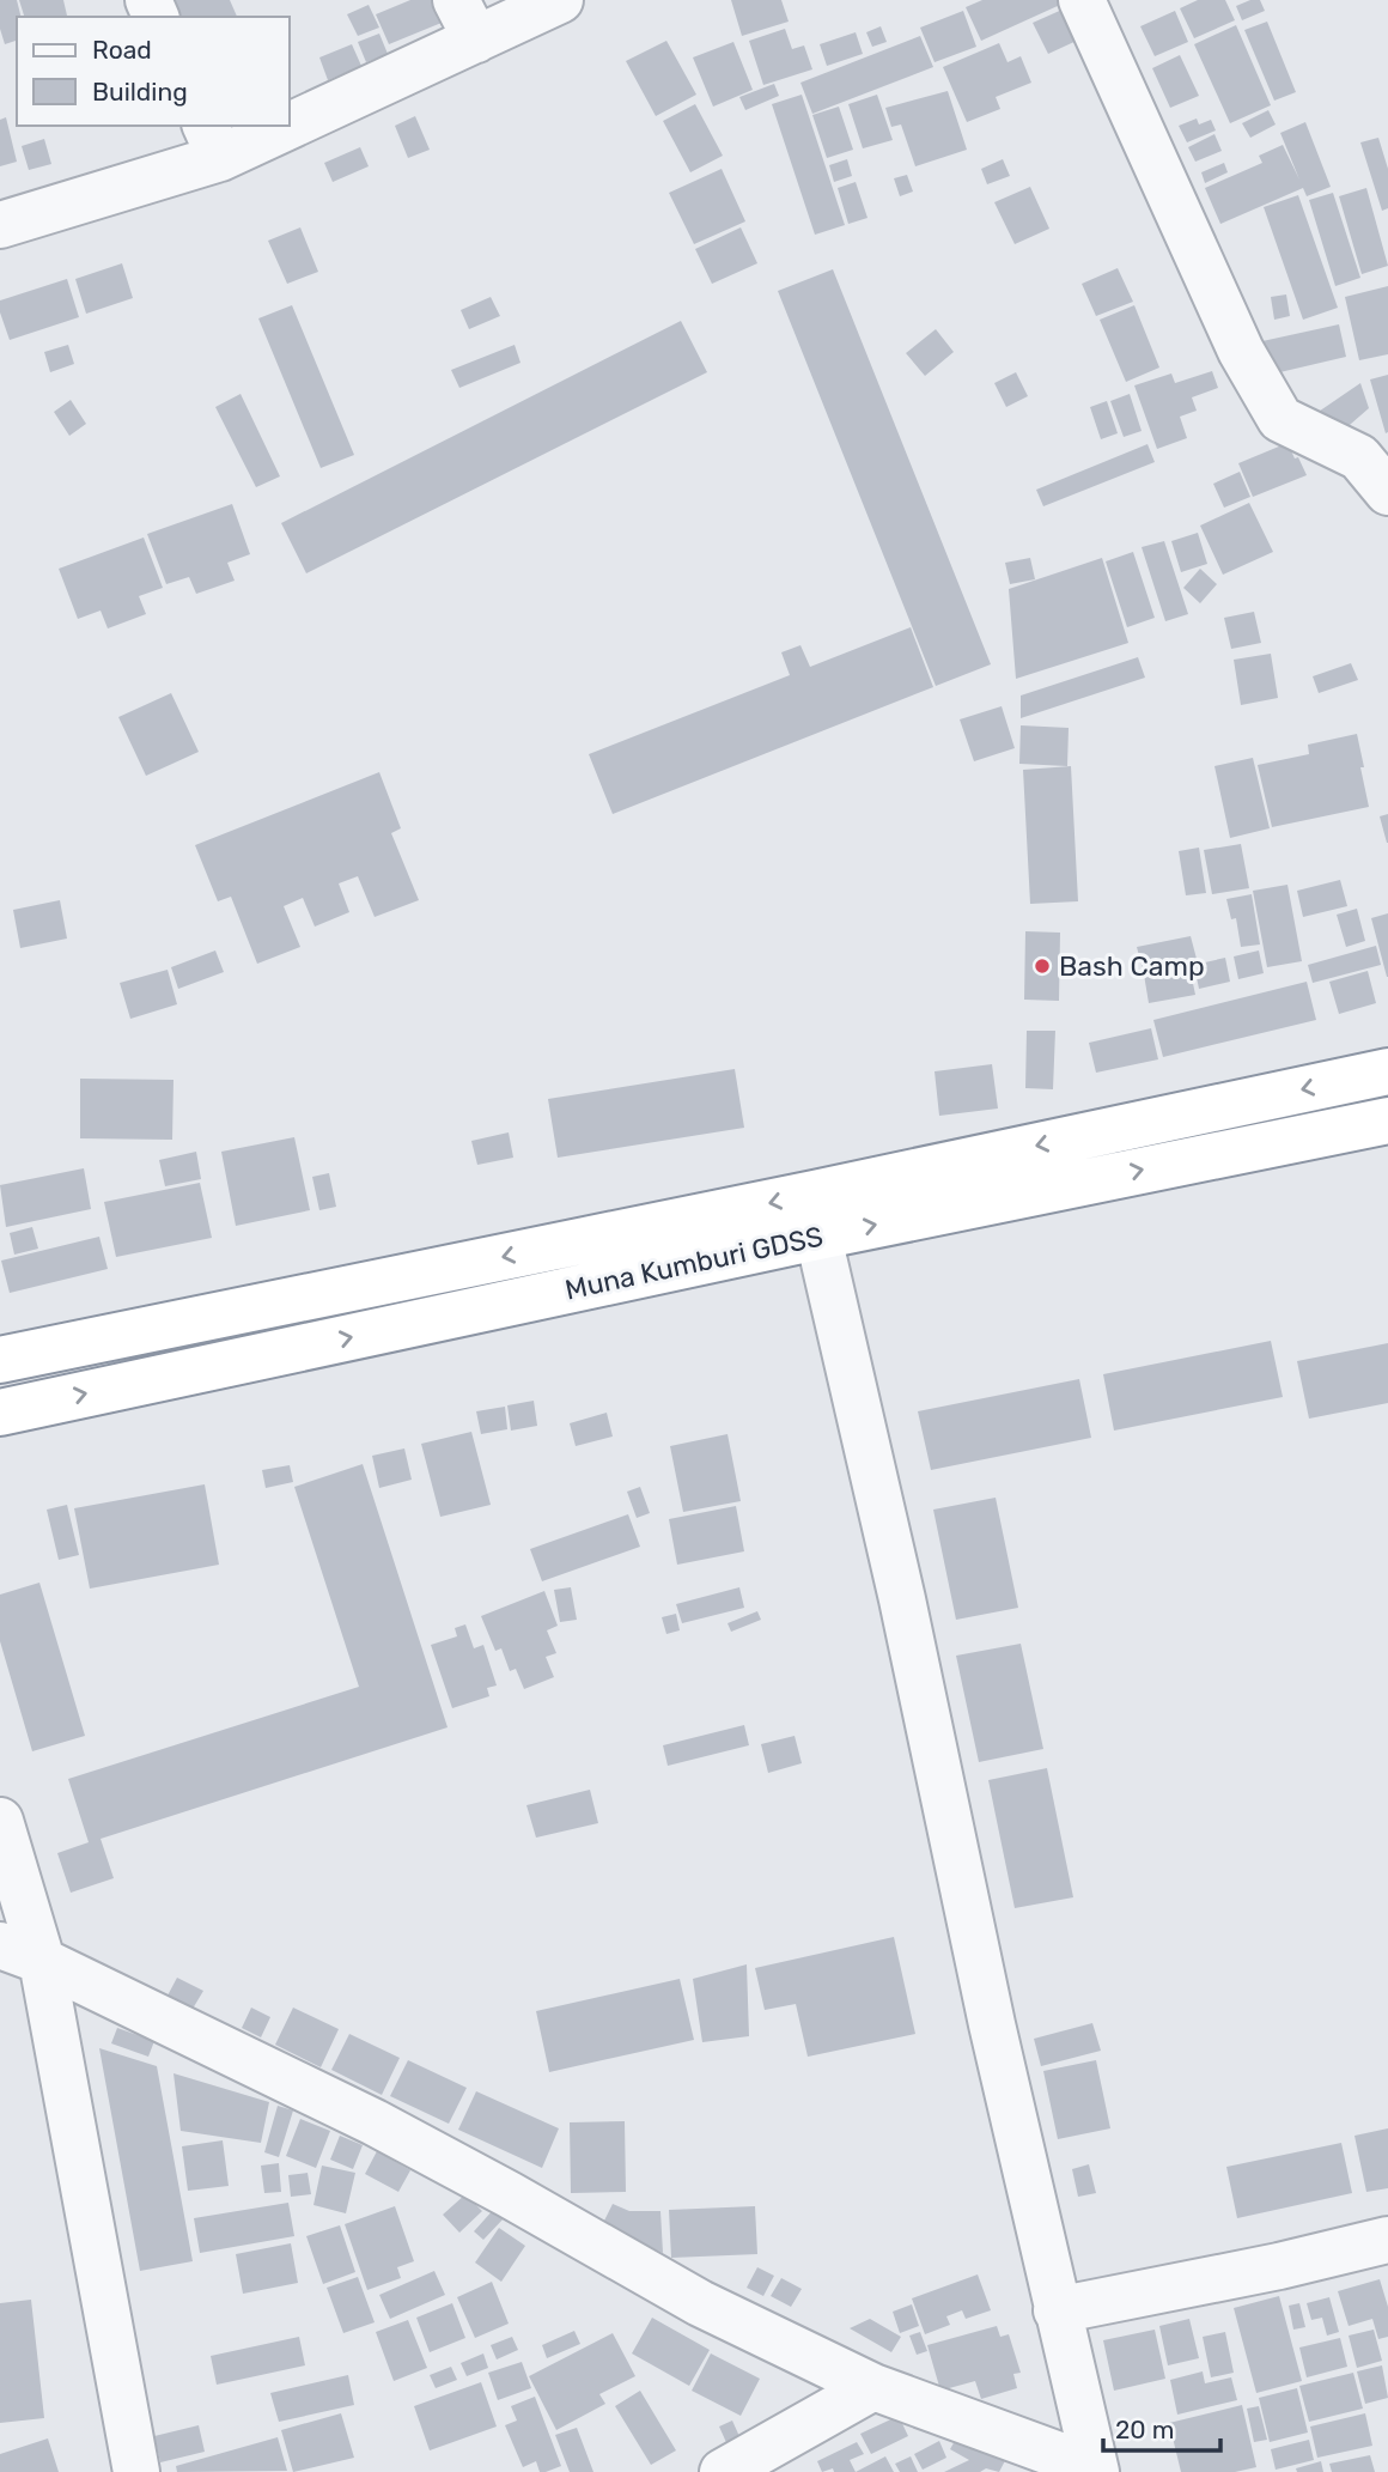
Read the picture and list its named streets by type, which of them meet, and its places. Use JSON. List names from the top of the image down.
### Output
{
  "streets": {
    "highway": ["Muna Kumburi GDSS"]
  },
  "places": ["Bash Camp"],
  "legend": ["Road", "Building"],
  "scale_bar": "20 m"
}
